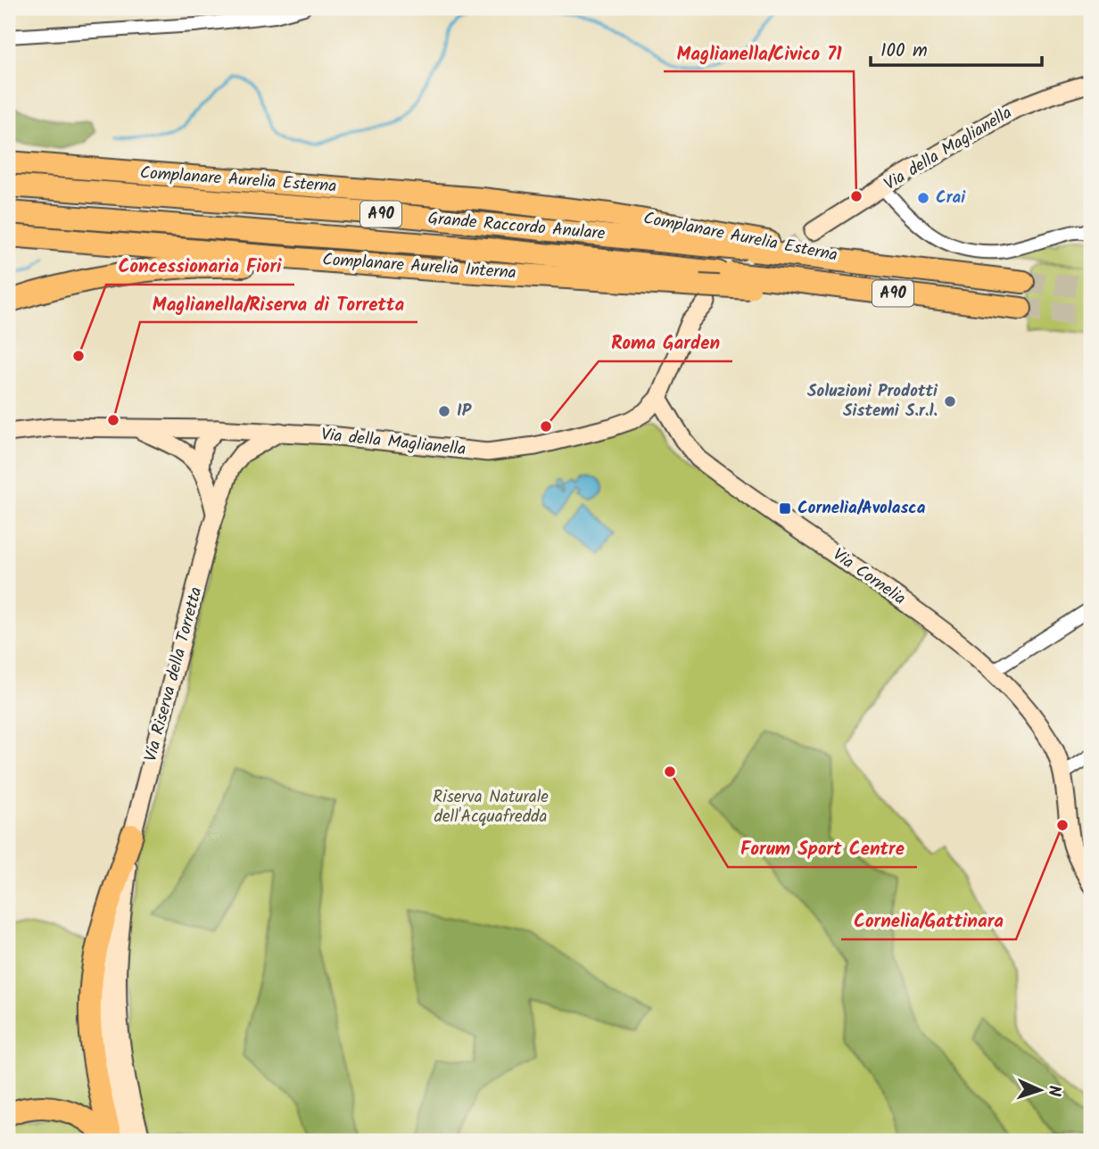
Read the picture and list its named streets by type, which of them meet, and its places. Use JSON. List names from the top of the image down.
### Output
{
  "streets": {
    "highway": [
      "Complanare Aurelia Esterna",
      "A90",
      "Grande Raccordo Anulare",
      "Complanare Aurelia Interna"
    ],
    "street": ["Via della Maglianella", "Via Cornelia", "Via Riserva della Torretta"]
  },
  "crossings": [
    ["Via della Maglianella", "Complanare Aurelia Esterna"],
    ["Via della Maglianella", "Complanare Aurelia Interna"],
    ["Via della Maglianella", "Via Cornelia"],
    ["Complanare Aurelia Esterna", "Grande Raccordo Anulare"],
    ["Grande Raccordo Anulare", "Complanare Aurelia Interna"]
  ],
  "parks": ["Riserva Naturale dell'Acquafredda"],
  "places": {
    "other": [
      "Maglianella/Civico 71",
      "Crai",
      "Concessionaria Fiori",
      "Soluzioni Prodotti Sistemi S.r.l.",
      "IP",
      "Maglianella/Riserva di Torretta",
      "Roma Garden",
      "Forum Sport Centre",
      "Cornelia/Gattinara"
    ],
    "transit": ["Cornelia/Avolasca"]
  },
  "scale_bar": "100 m",
  "north": "right"
}
